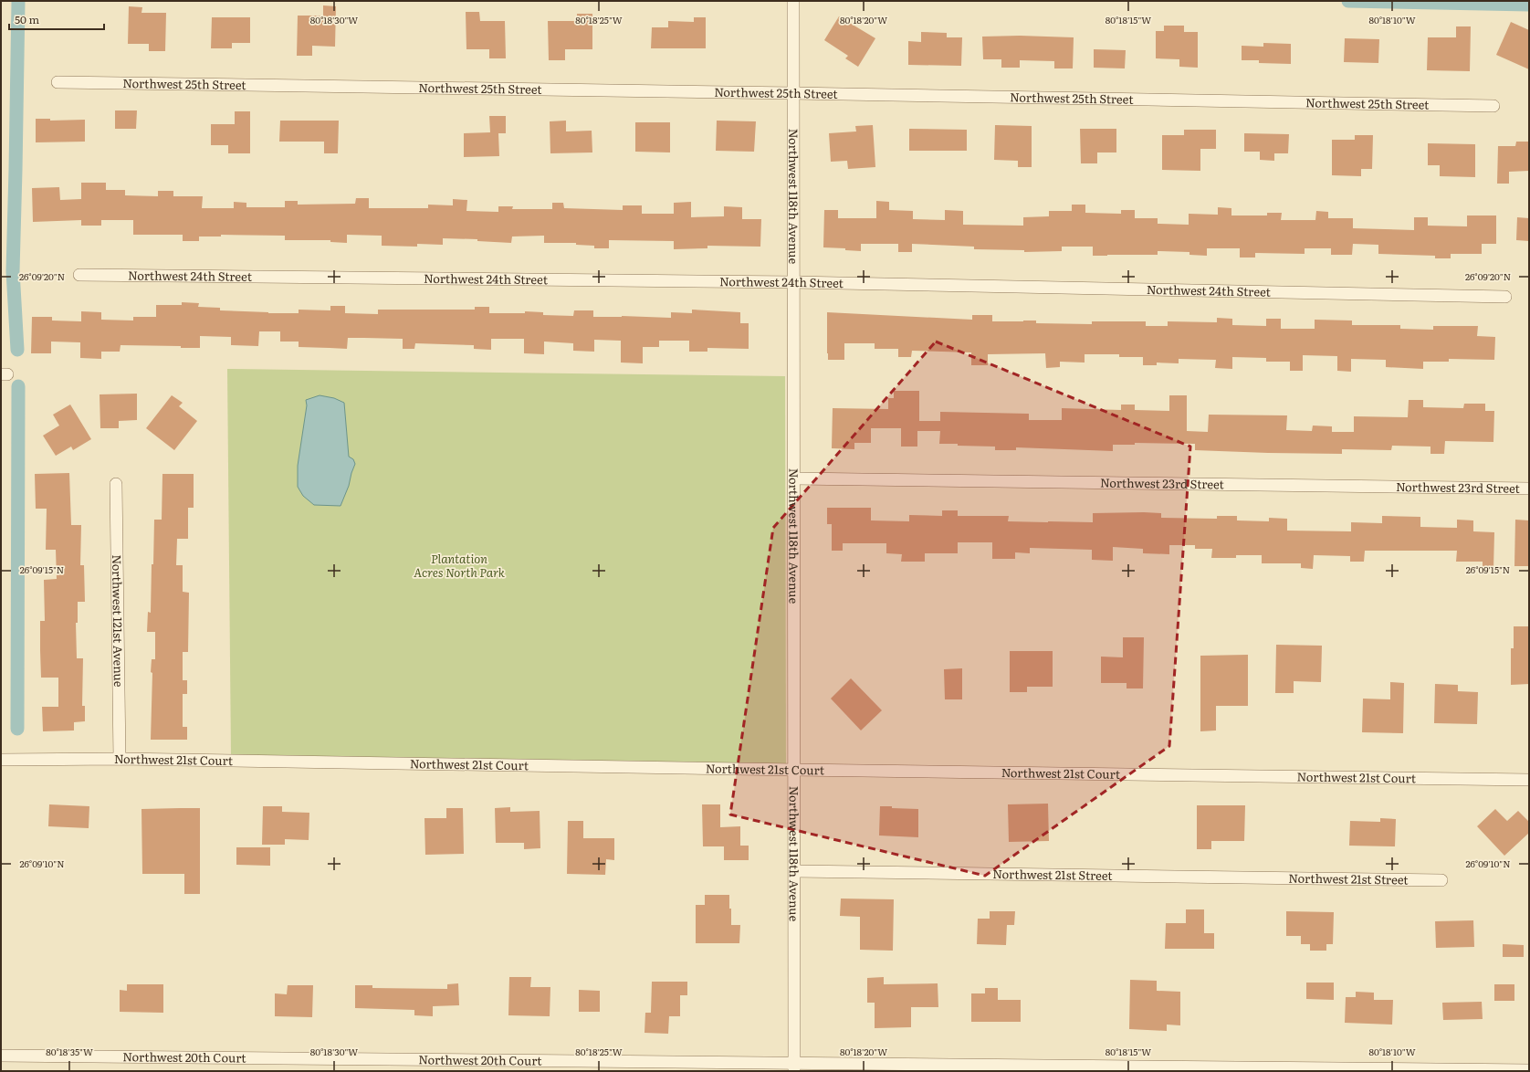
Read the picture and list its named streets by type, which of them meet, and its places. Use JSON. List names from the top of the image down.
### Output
{
  "streets": {
    "street": [
      "Northwest 25th Street",
      "Northwest 118th Avenue",
      "Northwest 24th Street",
      "Northwest 23rd Street",
      "Northwest 121st Avenue",
      "Northwest 21st Court",
      "Northwest 21st Street",
      "Northwest 20th Court"
    ]
  },
  "crossings": [
    ["Northwest 25th Street", "Northwest 118th Avenue"],
    ["Northwest 118th Avenue", "Northwest 24th Street"],
    ["Northwest 118th Avenue", "Northwest 23rd Street"],
    ["Northwest 118th Avenue", "Northwest 21st Court"],
    ["Northwest 118th Avenue", "Northwest 21st Street"],
    ["Northwest 118th Avenue", "Northwest 20th Court"],
    ["Northwest 121st Avenue", "Northwest 21st Court"]
  ],
  "parks": ["Plantation Acres North Park"],
  "scale_bar": "50 m",
  "coordinates": [
    "80°18'30\"W",
    "80°18'25\"W",
    "80°18'20\"W",
    "80°18'15\"W",
    "80°18'10\"W",
    "26°09'20\"N",
    "26°09'15\"N",
    "26°09'10\"N",
    "80°18'35\"W"
  ]
}
